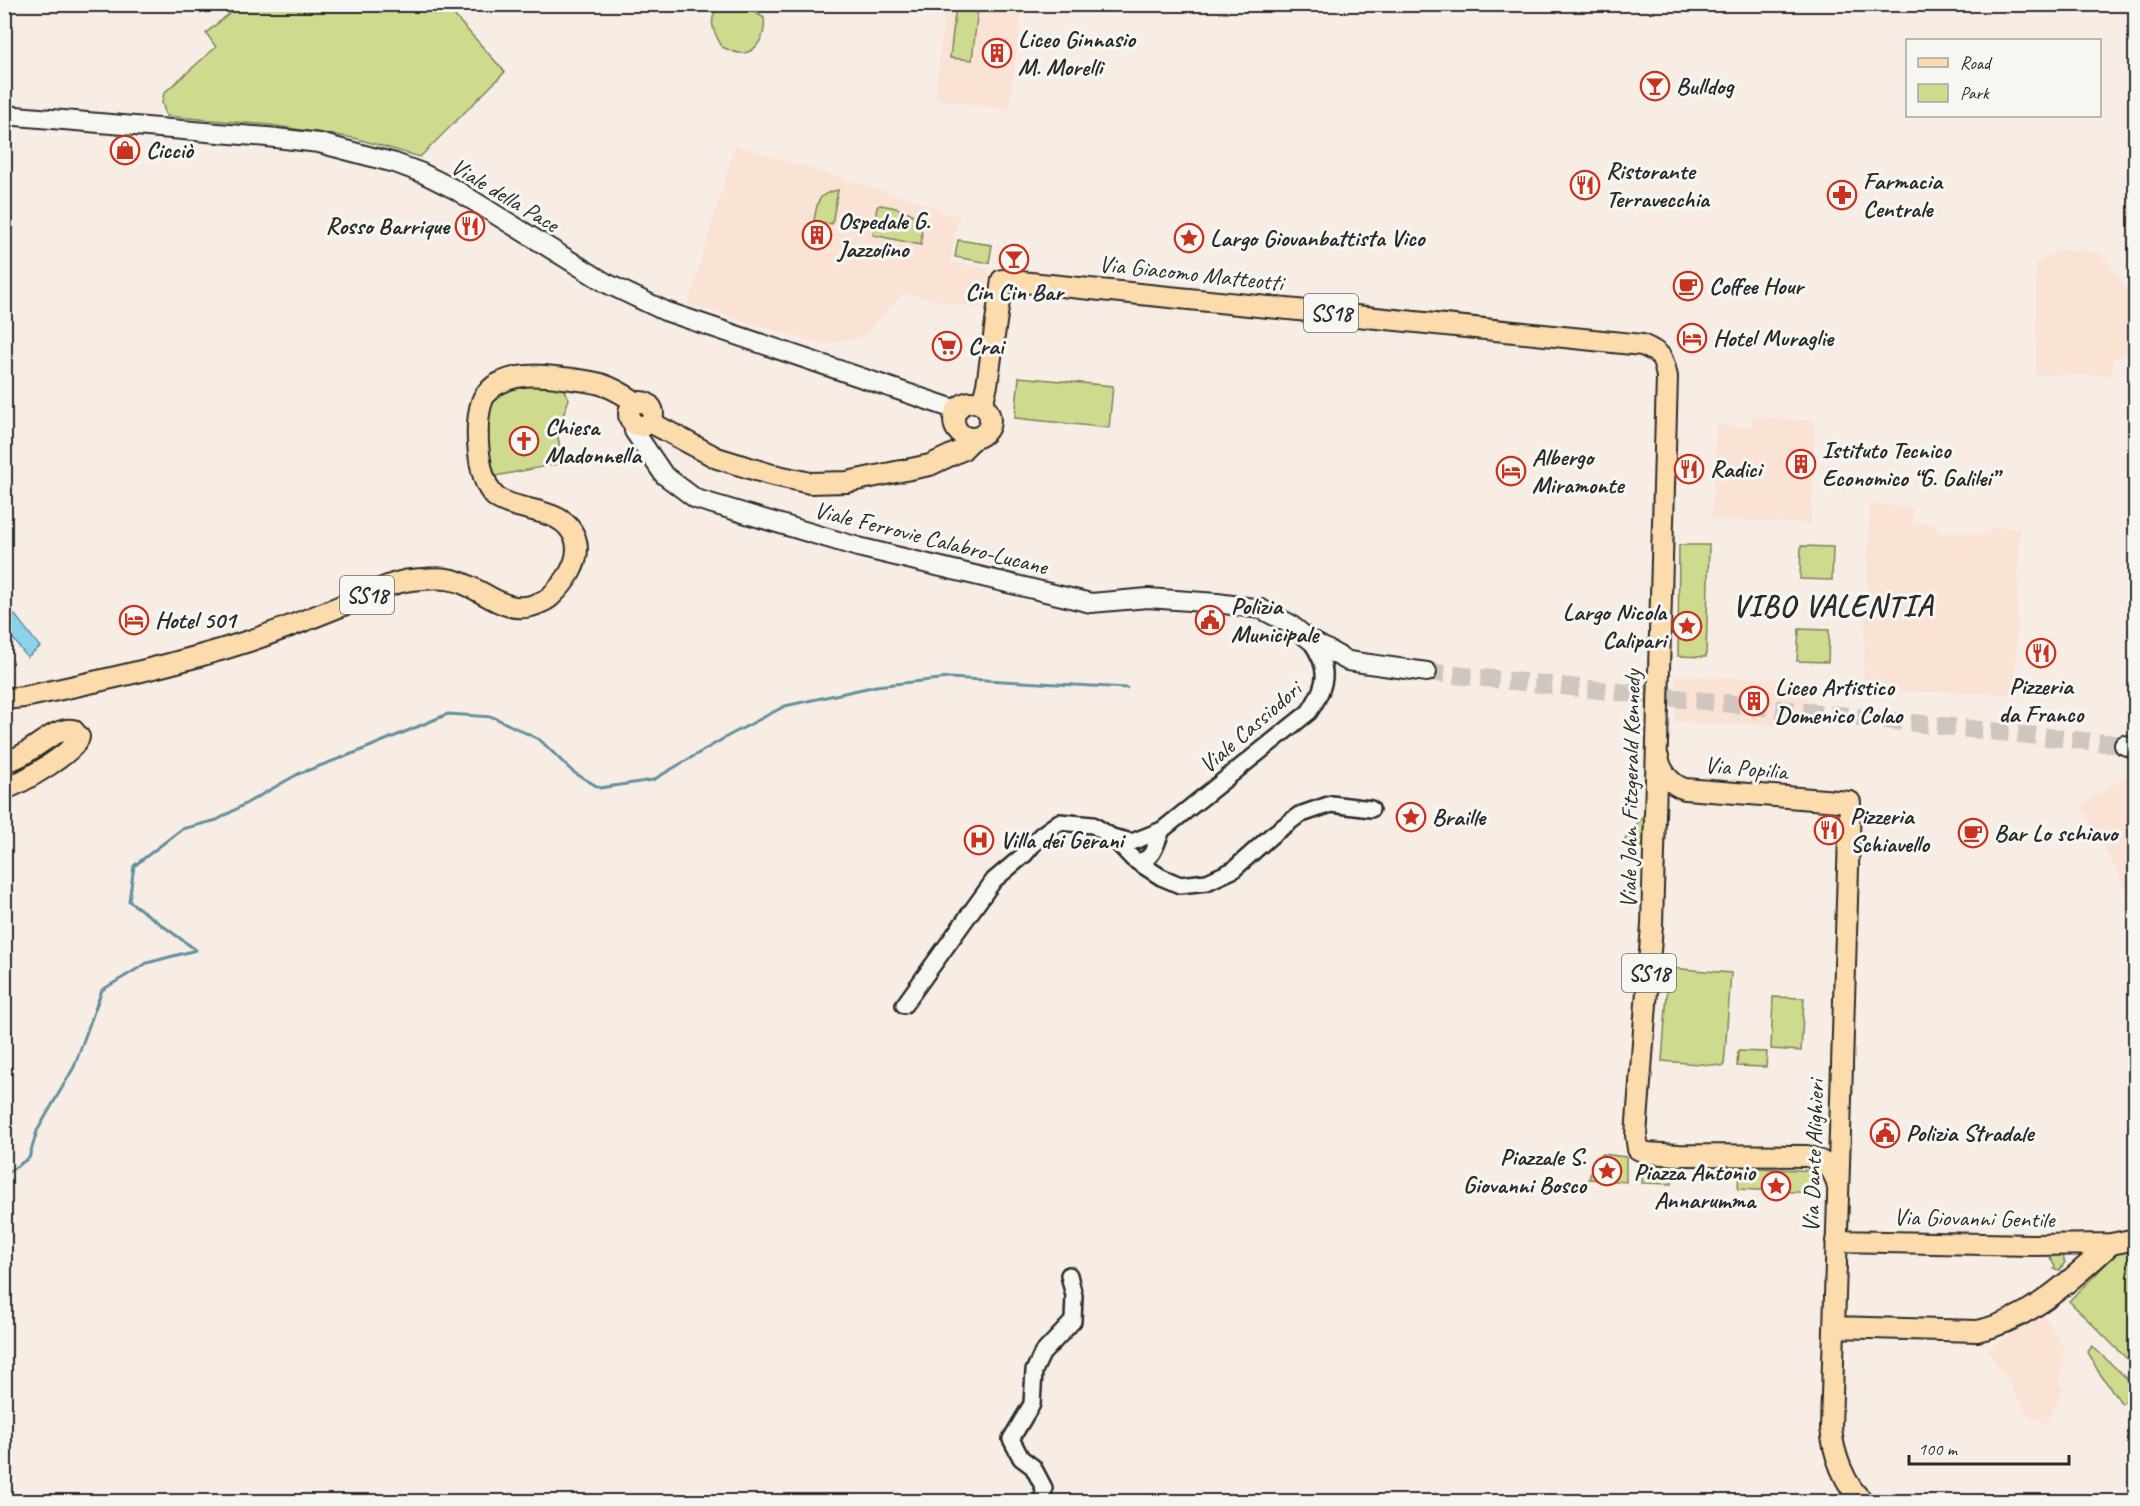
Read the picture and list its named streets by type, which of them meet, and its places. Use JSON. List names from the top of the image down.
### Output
{
  "streets": {
    "main road": [
      "Viale della Pace",
      "Via Giacomo Matteotti",
      "SS18",
      "Viale Ferrovie Calabro-Lucane",
      "Via Popilia",
      "Viale John Fitzgerald Kennedy",
      "Via Dante Alighieri",
      "Via Giovanni Gentile"
    ],
    "street": ["Viale Cassiodori"]
  },
  "crossings": [
    ["Viale della Pace", "Via Giacomo Matteotti"],
    ["Viale della Pace", "SS18"],
    ["Via Giacomo Matteotti", "SS18"],
    ["Via Giacomo Matteotti", "Viale John Fitzgerald Kennedy"],
    ["SS18", "Viale Ferrovie Calabro-Lucane"],
    ["Viale Ferrovie Calabro-Lucane", "Viale Cassiodori"],
    ["Via Popilia", "Viale John Fitzgerald Kennedy"],
    ["Via Popilia", "Via Dante Alighieri"],
    ["Viale John Fitzgerald Kennedy", "Via Dante Alighieri"],
    ["Via Dante Alighieri", "Via Giovanni Gentile"]
  ],
  "districts": ["VIBO VALENTIA"],
  "places": {
    "building": [
      "Liceo Ginnasio M. Morelli",
      "Ospedale G. Jazzolino",
      "Istituto Tecnico Economico “G. Galilei”",
      "Liceo Artistico Domenico Colao"
    ],
    "bar": ["Bulldog", "Cin Cin Bar"],
    "shop": ["Cicciò"],
    "restaurant": [
      "Ristorante Terravecchia",
      "Rosso Barrique",
      "Radici",
      "Pizzeria da Franco",
      "Pizzeria Schiavello"
    ],
    "pharmacy": ["Farmacia Centrale"],
    "place": [
      "Largo Giovanbattista Vico",
      "Largo Nicola Calipari",
      "Braille",
      "Piazzale S. Giovanni Bosco",
      "Piazza Antonio Annarumma"
    ],
    "cafe": ["Coffee Hour", "Bar Lo schiavo"],
    "hotel": ["Hotel Muraglie", "Albergo Miramonte", "Hotel 501"],
    "supermarket": ["Crai"],
    "church": ["Chiesa Madonnella"],
    "public building": ["Polizia Municipale", "Polizia Stradale"],
    "hospital": ["Villa dei Gerani"]
  },
  "legend": ["Road", "Park"],
  "scale_bar": "100 m"
}
